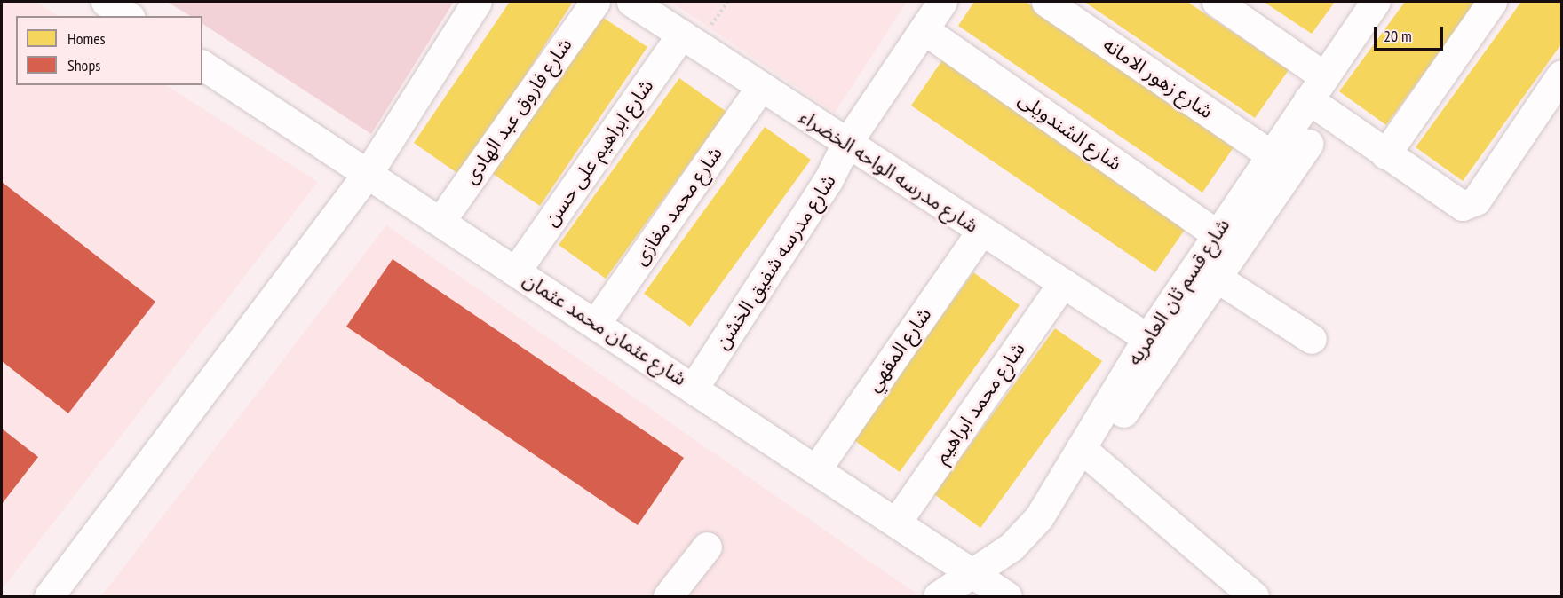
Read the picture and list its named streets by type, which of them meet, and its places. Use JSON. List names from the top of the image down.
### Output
{
  "streets": {
    "street": [
      "شارع زهور الامانه",
      "شارع فاروق عبد الهادى",
      "شارع الشندويلى",
      "شارع ابراهيم على حسن",
      "شارع مدرسه الواحه الخضراء",
      "شارع محمد مغازى",
      "شارع مدرسه شفيق الخشن",
      "شارع قسم ثان العامريه",
      "شارع عثمان محمد عثمان",
      "شارع المقهي",
      "شارع محمد ابراهيم"
    ]
  },
  "crossings": [
    ["شارع زهور الامانه", "شارع قسم ثان العامريه"],
    ["شارع فاروق عبد الهادى", "شارع عثمان محمد عثمان"],
    ["شارع الشندويلى", "شارع مدرسه شفيق الخشن"],
    ["شارع الشندويلى", "شارع قسم ثان العامريه"],
    ["شارع ابراهيم على حسن", "شارع مدرسه الواحه الخضراء"],
    ["شارع ابراهيم على حسن", "شارع عثمان محمد عثمان"],
    ["شارع مدرسه الواحه الخضراء", "شارع محمد مغازى"],
    ["شارع مدرسه الواحه الخضراء", "شارع مدرسه شفيق الخشن"],
    ["شارع مدرسه الواحه الخضراء", "شارع قسم ثان العامريه"],
    ["شارع مدرسه الواحه الخضراء", "شارع المقهي"],
    ["شارع مدرسه الواحه الخضراء", "شارع محمد ابراهيم"],
    ["شارع محمد مغازى", "شارع عثمان محمد عثمان"],
    ["شارع مدرسه شفيق الخشن", "شارع عثمان محمد عثمان"],
    ["شارع قسم ثان العامريه", "شارع عثمان محمد عثمان"],
    ["شارع عثمان محمد عثمان", "شارع المقهي"],
    ["شارع عثمان محمد عثمان", "شارع محمد ابراهيم"]
  ],
  "legend": ["Homes", "Shops"],
  "scale_bar": "20 m"
}
